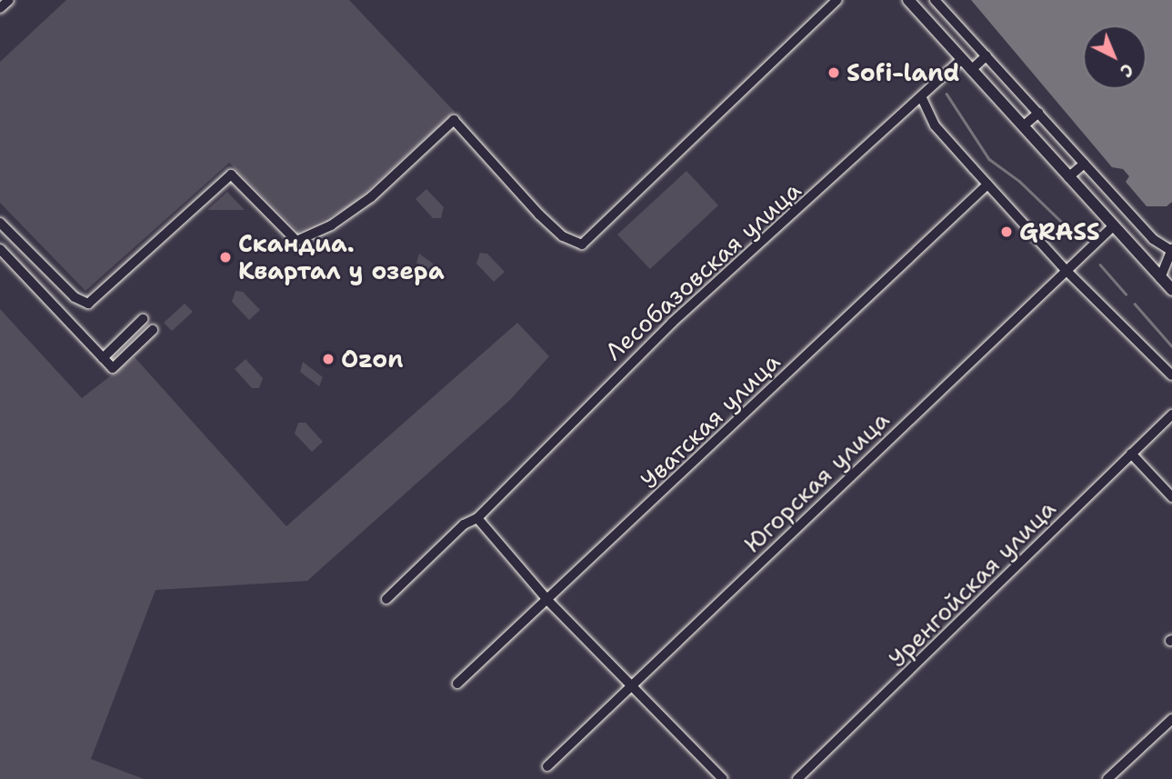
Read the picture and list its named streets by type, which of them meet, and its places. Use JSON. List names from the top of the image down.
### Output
{
  "streets": {
    "street": [
      "Лесобазовская улица",
      "Уватская улица",
      "Югорская улица",
      "Уренгойская улица"
    ]
  },
  "places": [
    "Sofi-land",
    "GRASS",
    "Скандиа. Квартал у озера",
    "Ozon"
  ],
  "north": "bottom right"
}
